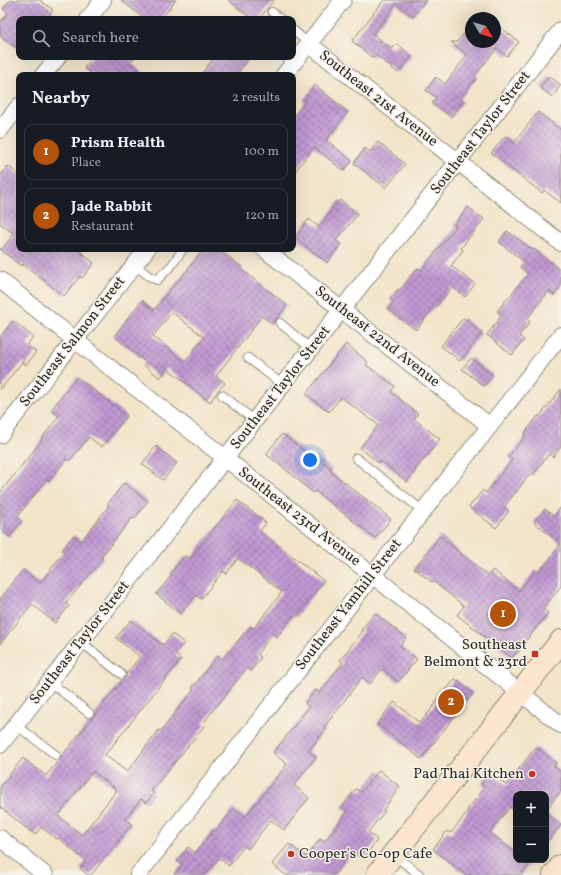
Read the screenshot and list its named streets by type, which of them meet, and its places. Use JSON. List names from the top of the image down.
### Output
{
  "streets": {
    "street": [
      "Southeast 21st Avenue",
      "Southeast Taylor Street",
      "Southeast 22nd Avenue",
      "Southeast Salmon Street",
      "Southeast 23rd Avenue",
      "Southeast Yamhill Street"
    ]
  },
  "crossings": [
    ["Southeast 21st Avenue", "Southeast Taylor Street"],
    ["Southeast Taylor Street", "Southeast 22nd Avenue"],
    ["Southeast Taylor Street", "Southeast 23rd Avenue"],
    ["Southeast 22nd Avenue", "Southeast Yamhill Street"],
    ["Southeast Salmon Street", "Southeast 23rd Avenue"],
    ["Southeast 23rd Avenue", "Southeast Yamhill Street"]
  ],
  "places": {
    "transit": ["Southeast Belmont & 23rd"],
    "other": ["Pad Thai Kitchen", "Cooper's Co-op Cafe"]
  },
  "north": "bottom right",
  "page": {
    "search": "Search here",
    "heading": ["Nearby", "2 results"],
    "list": [
      {
        "mark": "1",
        "name": "Prism Health",
        "note": "Place",
        "value": "100 m"
      },
      {
        "mark": "2",
        "name": "Jade Rabbit",
        "note": "Restaurant",
        "value": "120 m"
      }
    ],
    "pins": ["1", "2"],
    "map_buttons": ["+", "−"]
  }
}
